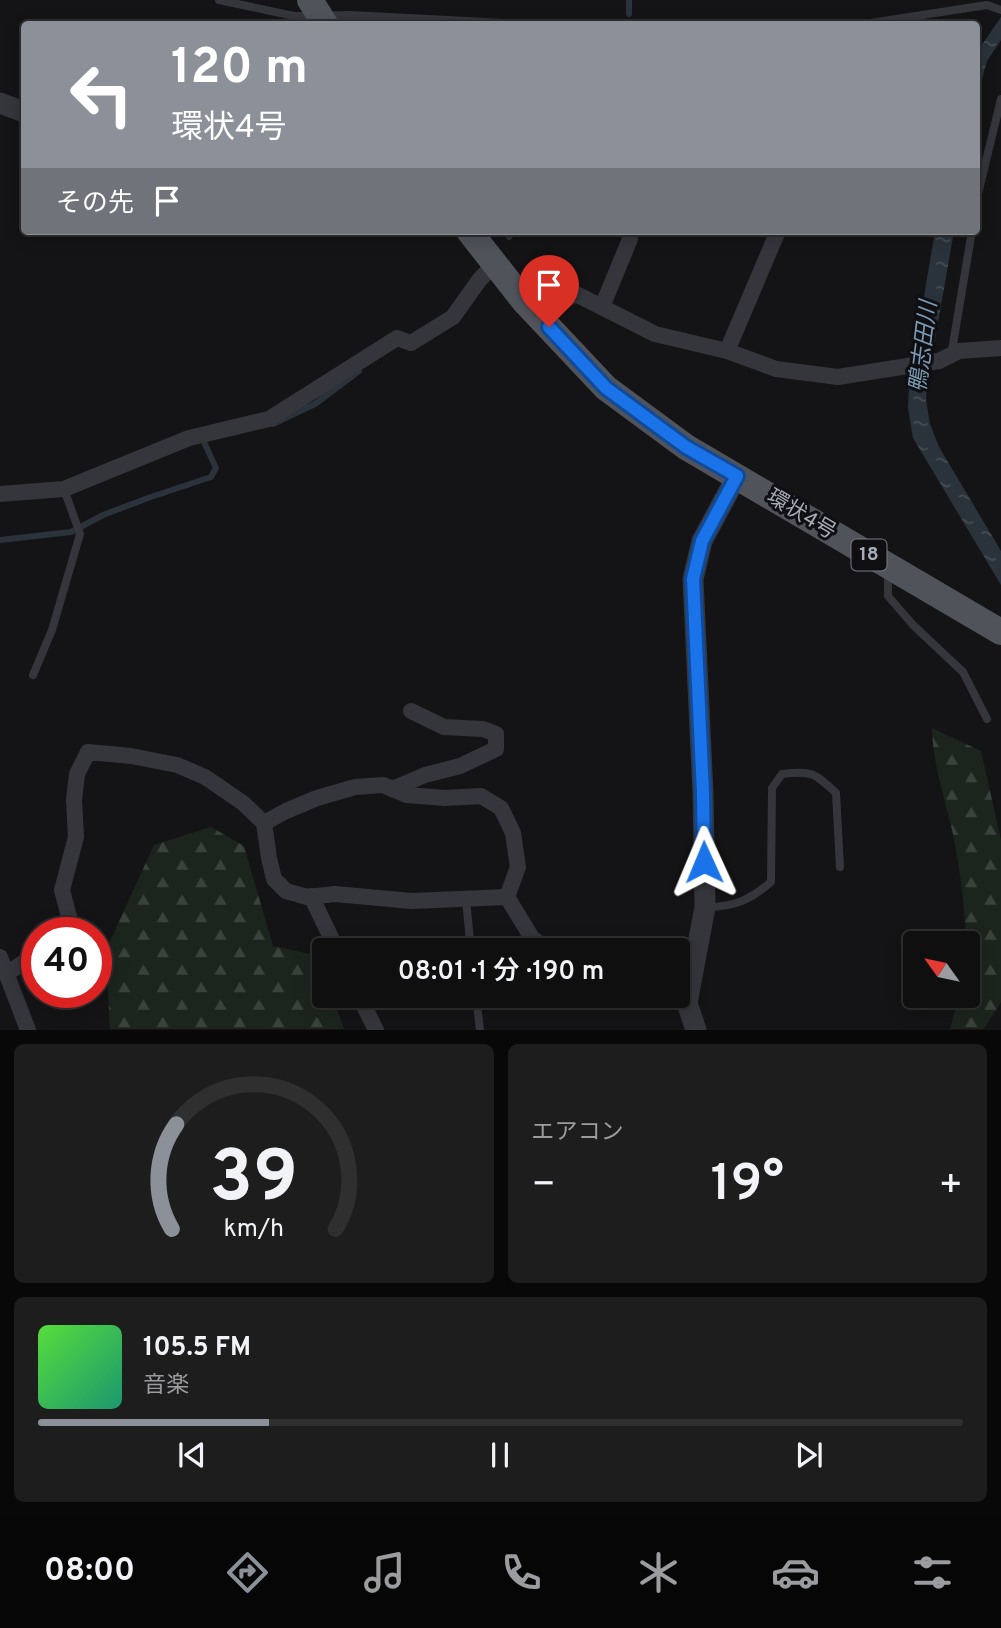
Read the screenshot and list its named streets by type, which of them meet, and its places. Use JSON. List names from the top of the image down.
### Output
{
  "streets": {
    "main road": ["環状4号", "18"]
  },
  "water": ["鴨志田川"],
  "north": "top left",
  "page": {
    "turn": ["120 m", "環状4号"],
    "then": "その先",
    "limit": "40",
    "trip": "08:01 · 1 分 · 190 m",
    "tile": "エアコン",
    "heat": ["−", "19°", "+"],
    "song": ["105.5 FM", "音楽"],
    "tabs": "08:00",
    "gauge": ["39", "km/h"]
  }
}
